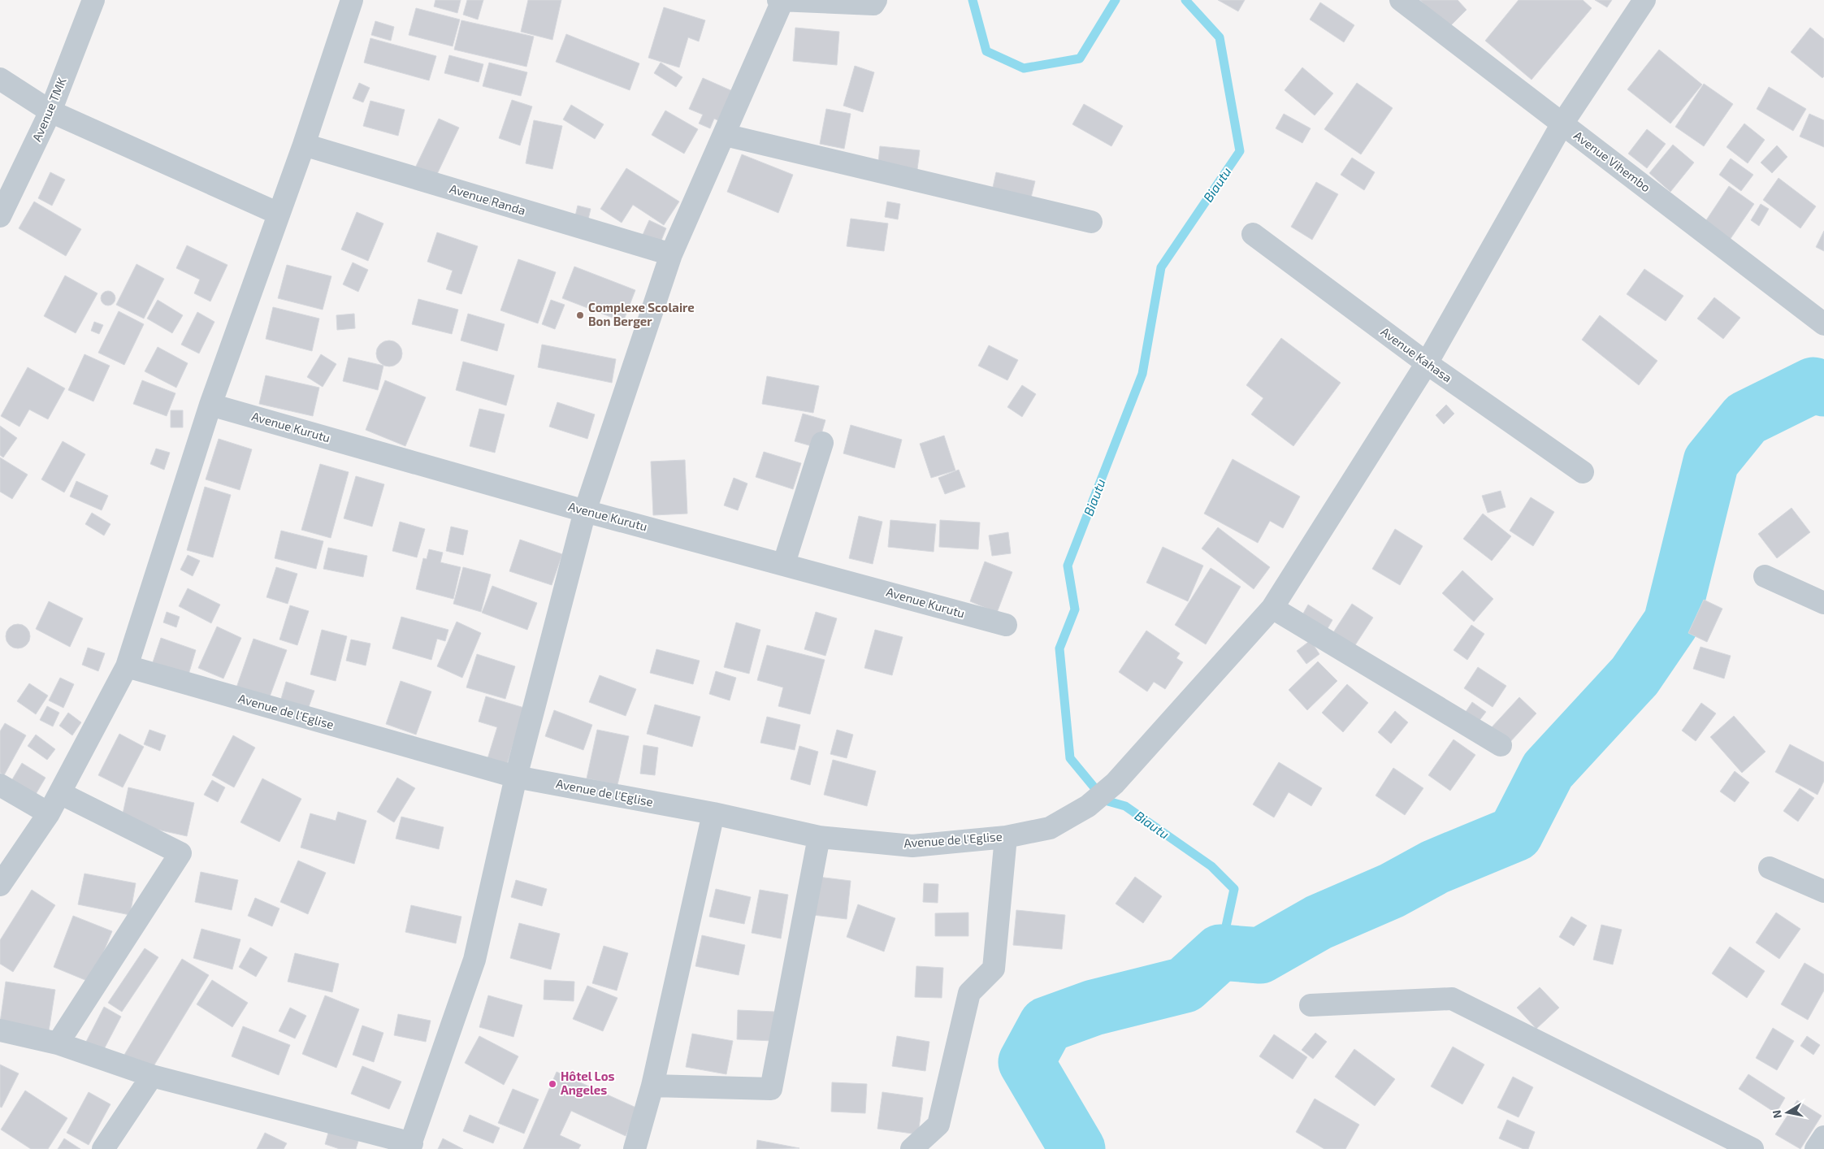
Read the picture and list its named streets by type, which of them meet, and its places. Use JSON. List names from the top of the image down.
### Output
{
  "streets": {
    "street": [
      "Avenue TMK",
      "Avenue Vihembo",
      "Avenue Randa",
      "Avenue Kahasa",
      "Avenue Kurutu",
      "Avenue de l'Eglise"
    ]
  },
  "crossings": [
    ["Avenue Vihembo", "Avenue de l'Eglise"],
    ["Avenue Kahasa", "Avenue de l'Eglise"]
  ],
  "water": ["Biautu"],
  "places": ["Complexe Scolaire Bon Berger", "Hôtel Los Angeles"],
  "north": "left"
}
